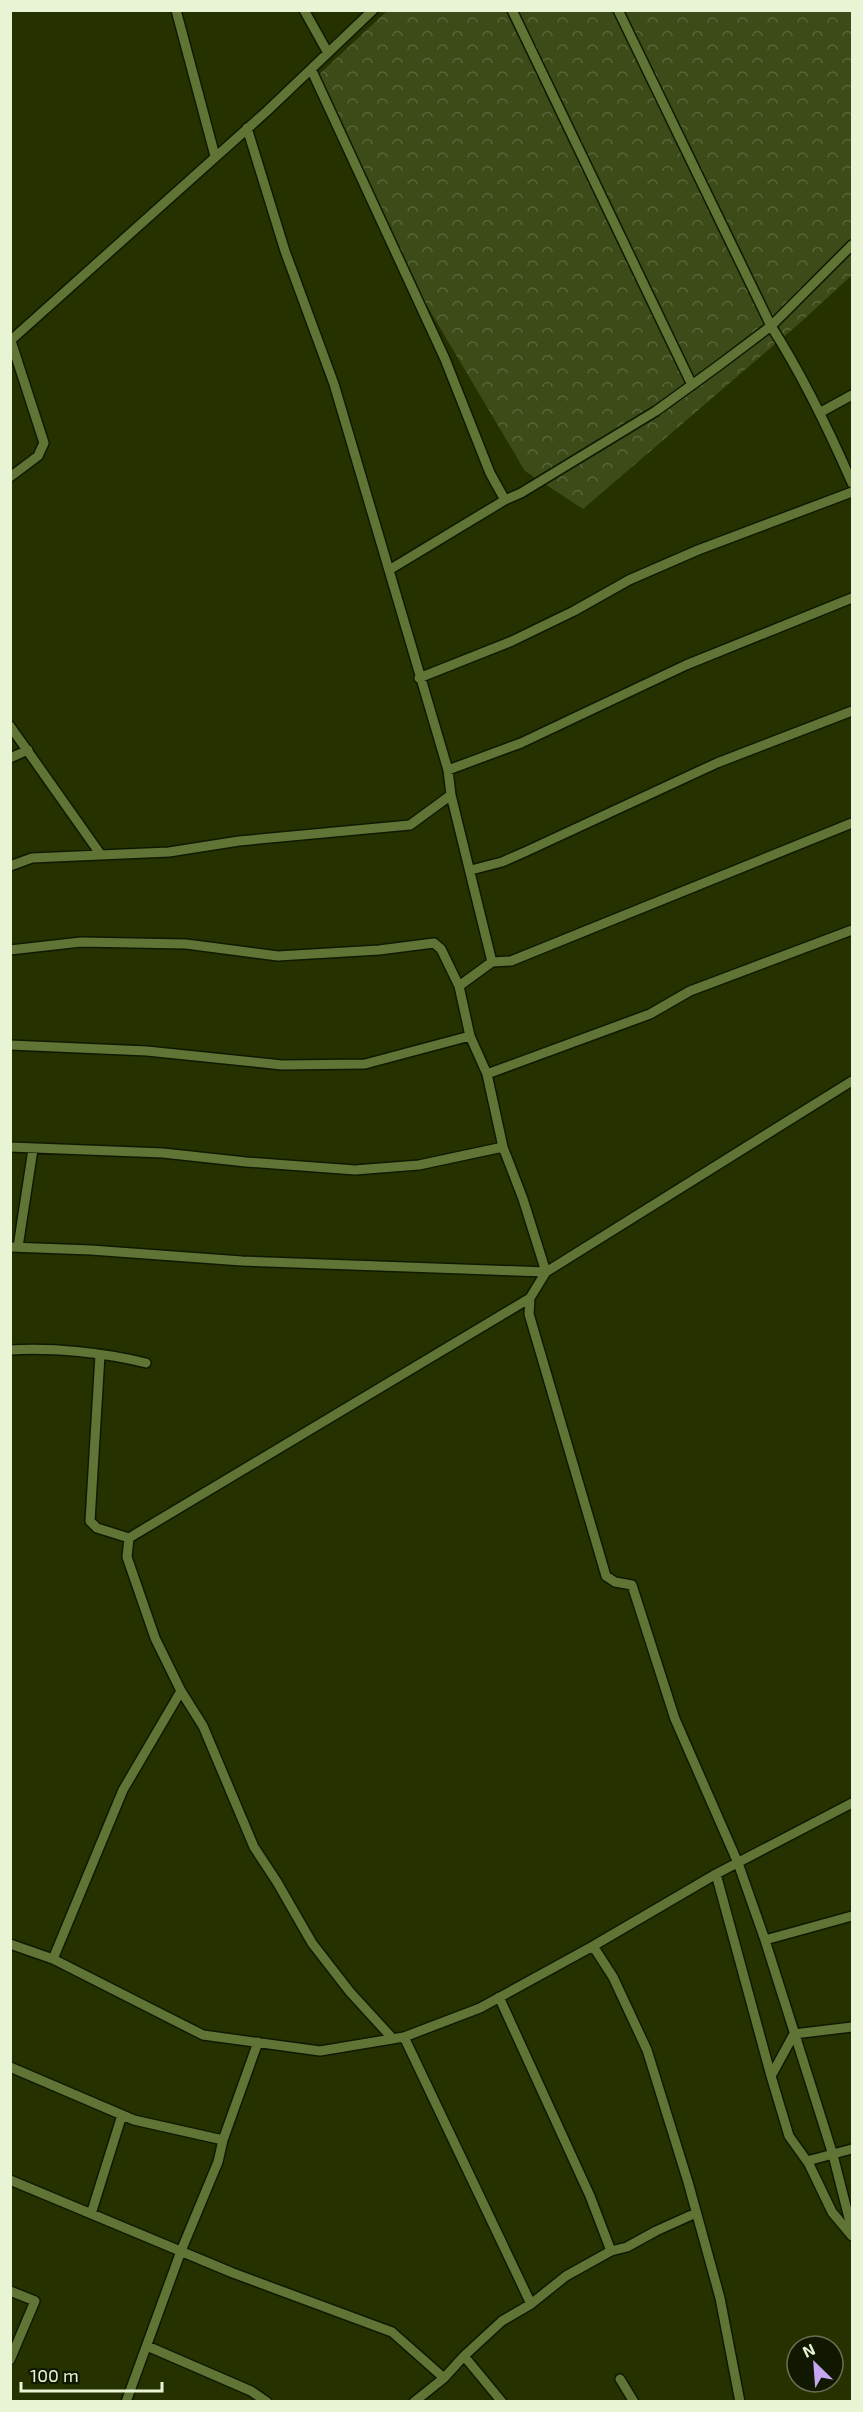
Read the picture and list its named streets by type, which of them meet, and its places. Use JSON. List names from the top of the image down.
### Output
{
  "scale_bar": "100 m",
  "north": "top left"
}
